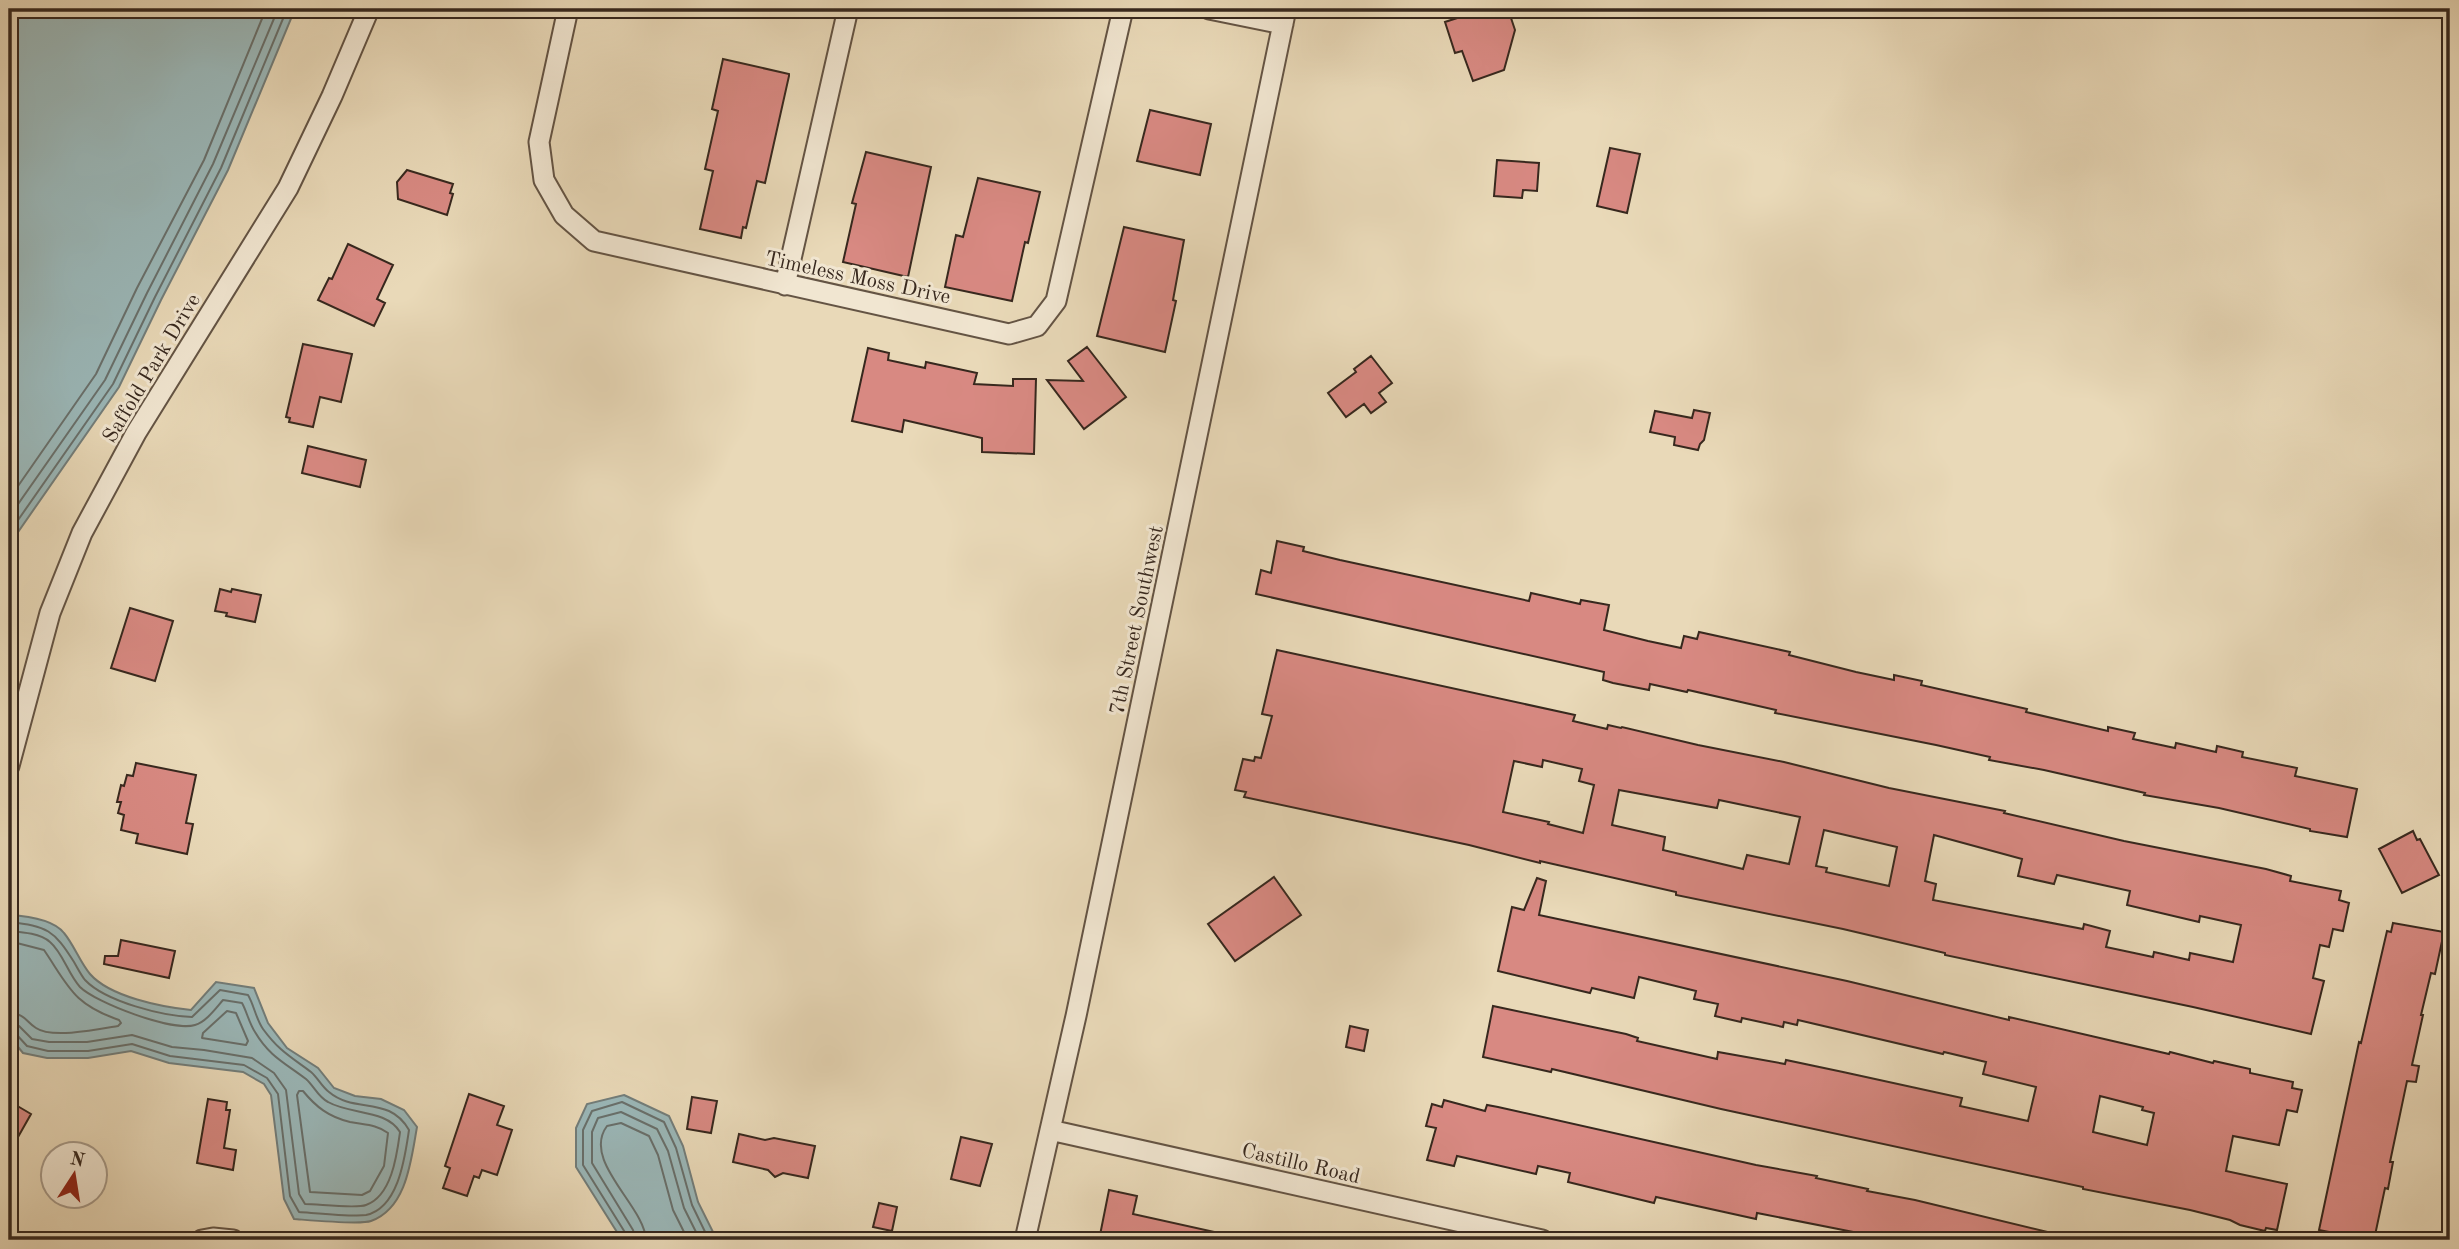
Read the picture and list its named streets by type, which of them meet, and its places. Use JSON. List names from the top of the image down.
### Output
{
  "streets": {
    "street": [
      "Timeless Moss Drive",
      "Saffold Park Drive",
      "7th Street Southwest",
      "Castillo Road"
    ]
  },
  "crossings": [
    ["7th Street Southwest", "Castillo Road"]
  ],
  "north": "top"
}
